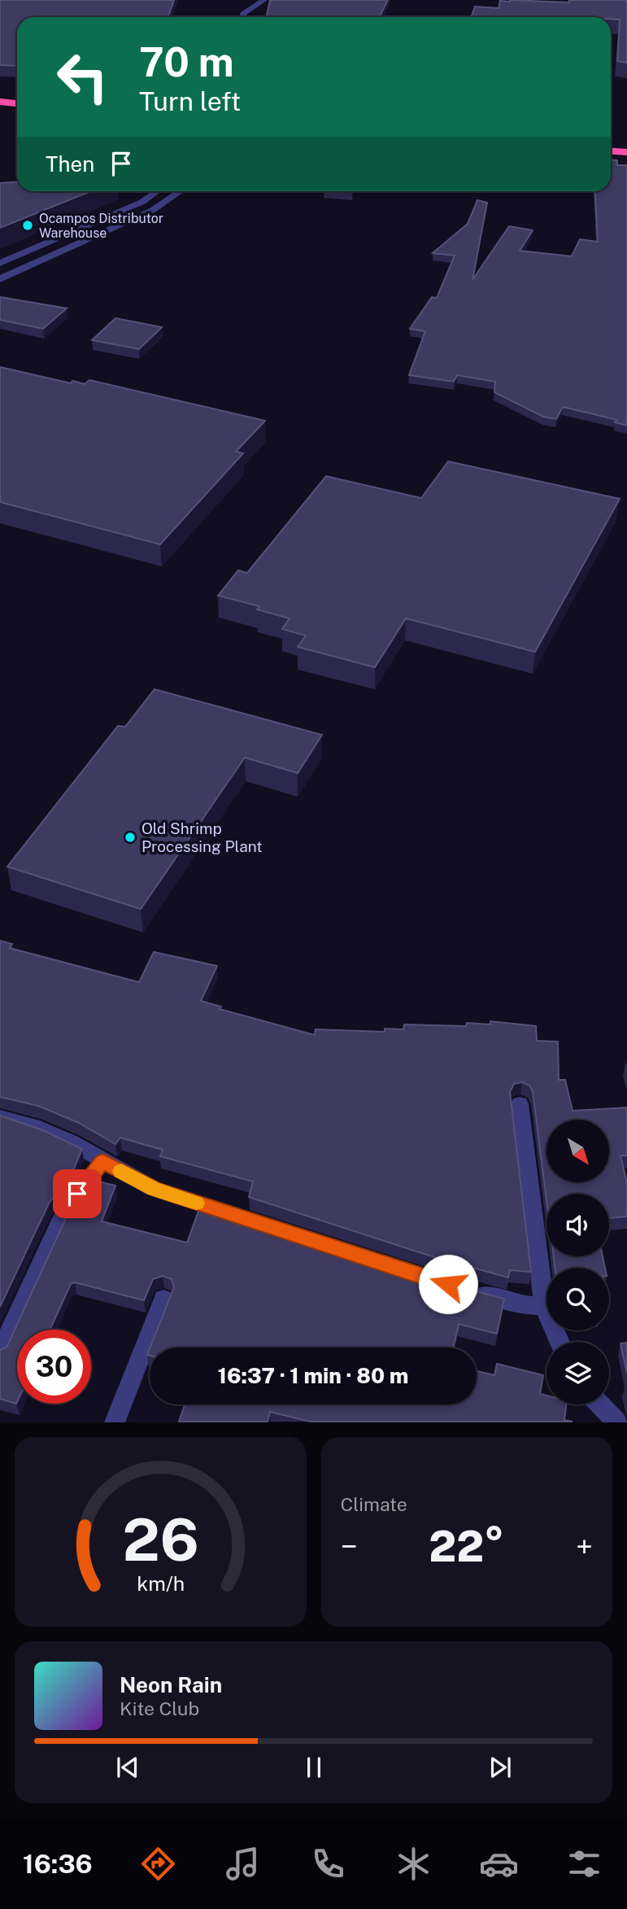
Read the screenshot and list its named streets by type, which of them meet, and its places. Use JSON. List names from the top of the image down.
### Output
{
  "places": ["Ocampos Distributor Warehouse", "Old Shrimp Processing Plant"],
  "north": "bottom right",
  "page": {
    "turn": ["70 m", "Turn left"],
    "then": "Then",
    "limit": "30",
    "trip": "16:37 · 1 min · 80 m",
    "tile": "Climate",
    "heat": ["−", "22°", "+"],
    "song": ["Neon Rain", "Kite Club"],
    "tabs": "16:36",
    "gauge": ["26", "km/h"]
  }
}
